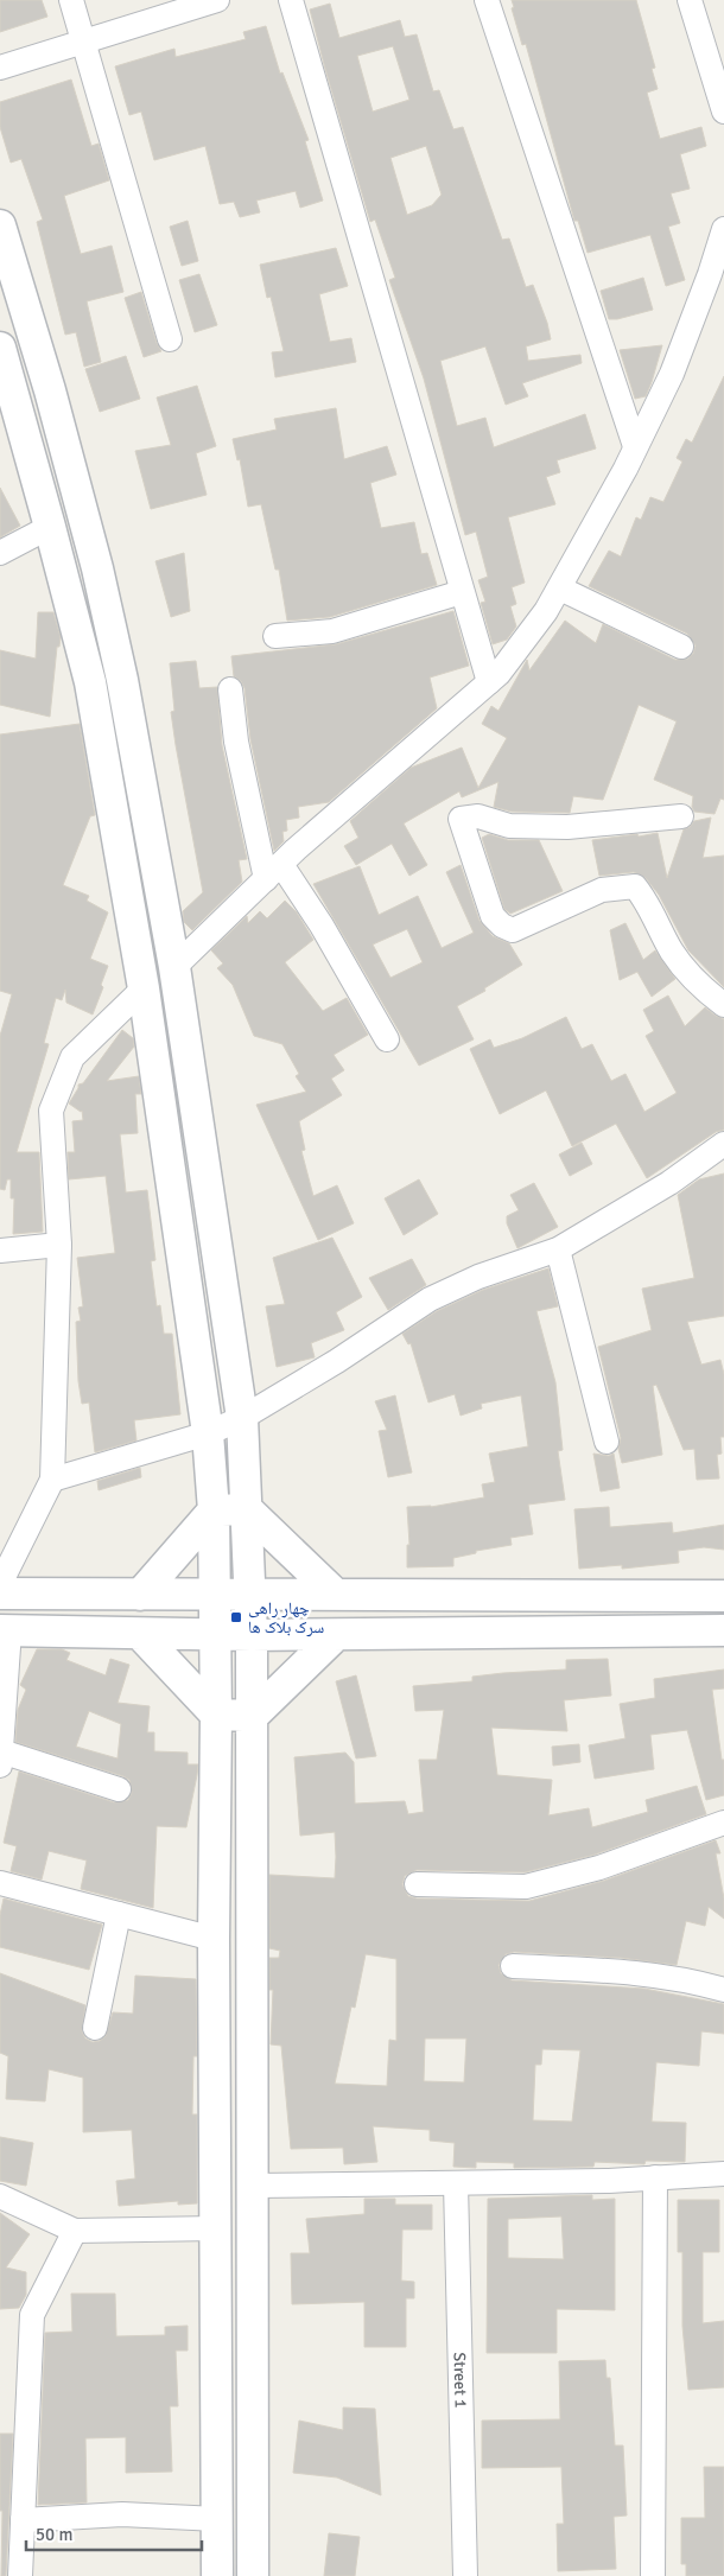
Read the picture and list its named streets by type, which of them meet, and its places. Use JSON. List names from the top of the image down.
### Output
{
  "streets": {
    "street": ["Street 1"]
  },
  "places": {
    "transit": ["چهار راهی سرک بلاک ها"]
  },
  "scale_bar": "50 m"
}
